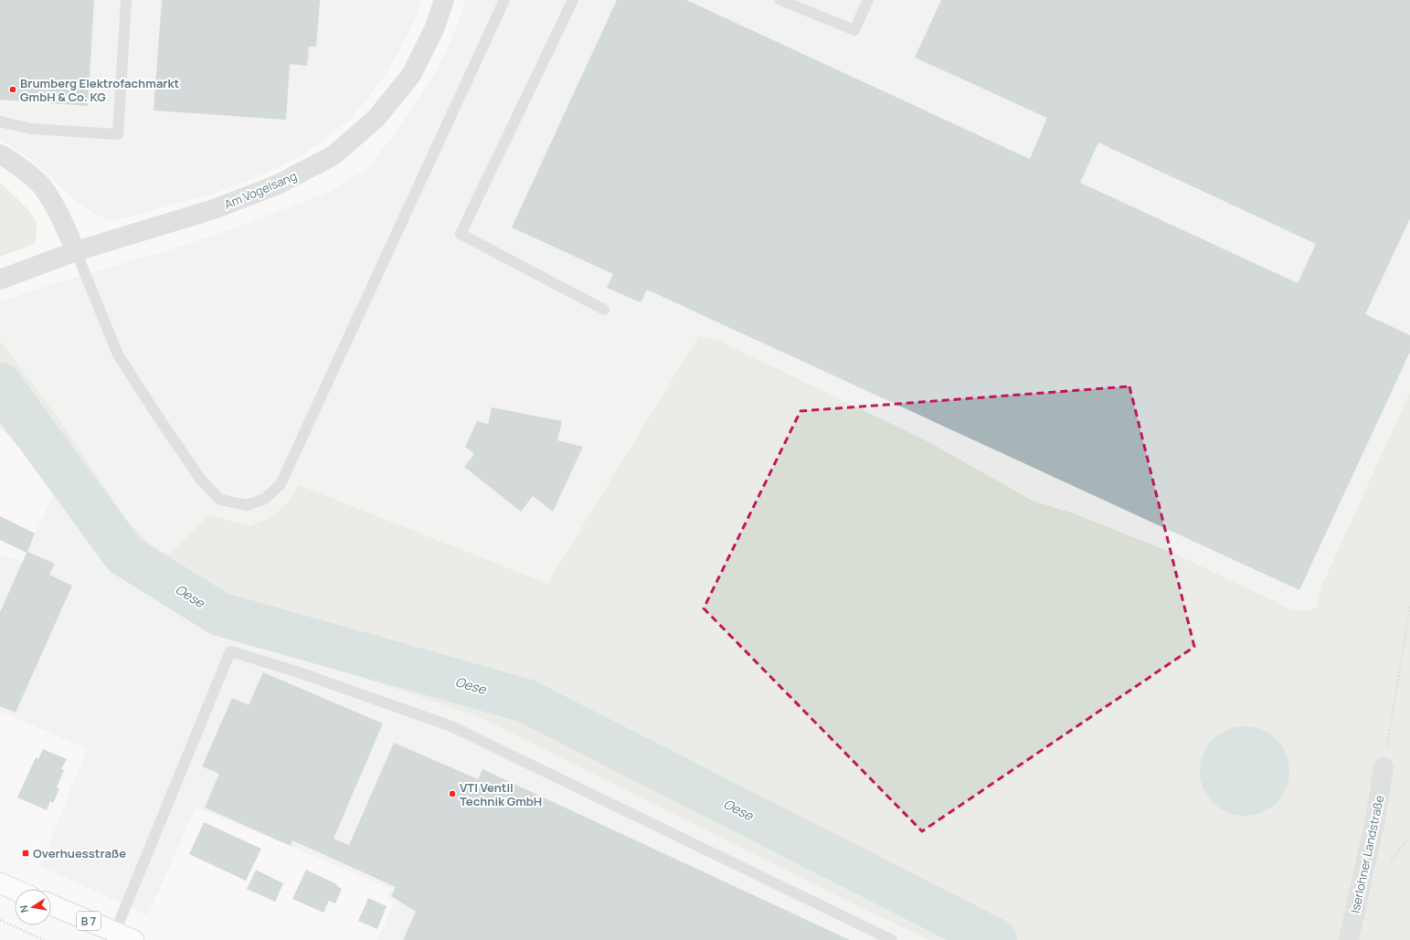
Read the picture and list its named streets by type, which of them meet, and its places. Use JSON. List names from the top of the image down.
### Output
{
  "streets": {
    "main road": ["B 7"],
    "street": ["Am Vogelsang", "Iserlohner Landstraße"]
  },
  "water": ["Oese"],
  "places": {
    "other": ["Brumberg Elektrofachmarkt GmbH & Co. KG", "VTI Ventil Technik GmbH"],
    "transit": ["Overhuesstraße"]
  },
  "north": "left"
}
